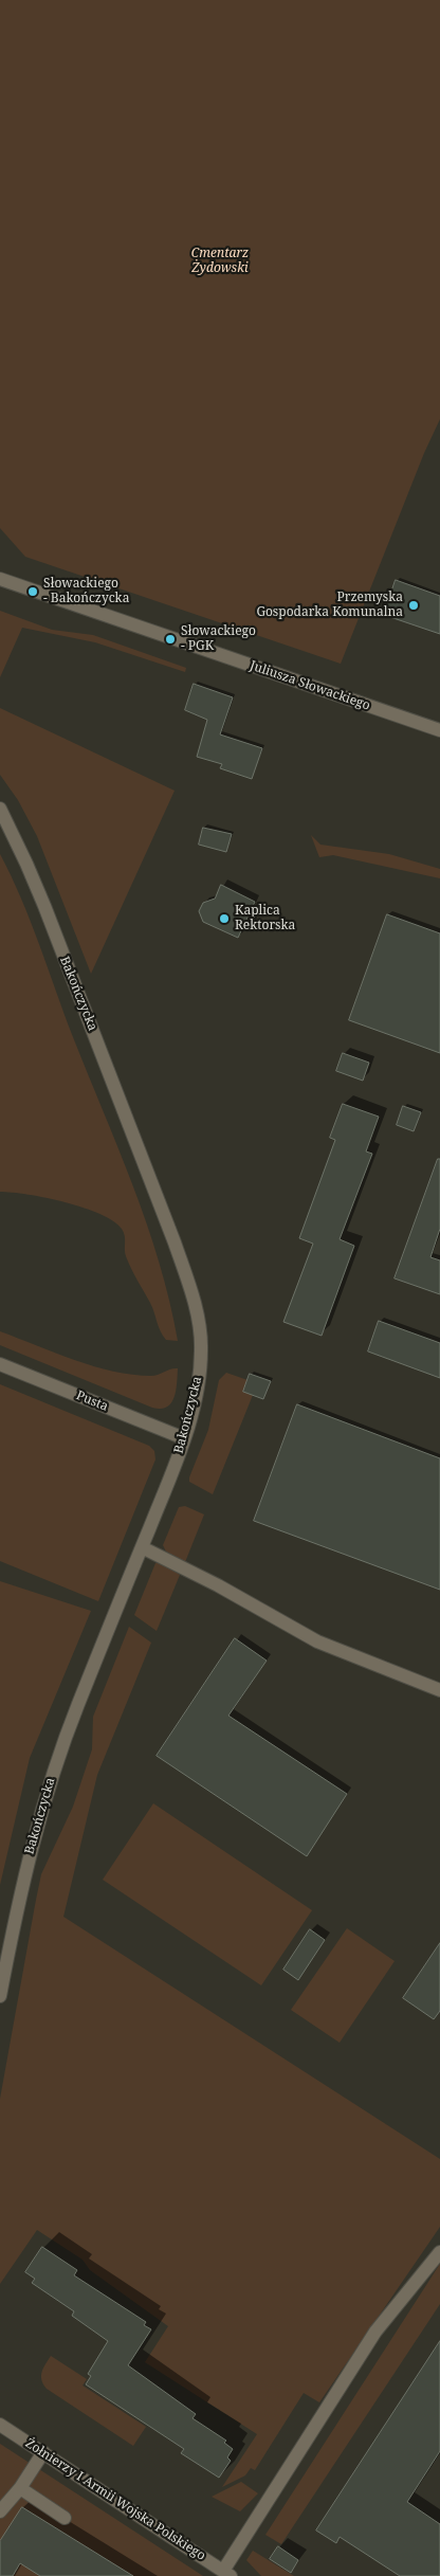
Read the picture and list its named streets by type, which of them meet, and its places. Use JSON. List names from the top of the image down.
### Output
{
  "streets": {
    "street": [
      "Juliusza Słowackiego",
      "Bakończycka",
      "Pusta",
      "Żołnierzy I Armii Wojska Polskiego"
    ]
  },
  "crossings": [
    ["Bakończycka", "Pusta"]
  ],
  "parks": ["Cmentarz Żydowski"],
  "places": [
    "Słowackiego - Bakończycka",
    "Przemyska Gospodarka Komunalna",
    "Słowackiego - PGK",
    "Kaplica Rektorska"
  ]
}
